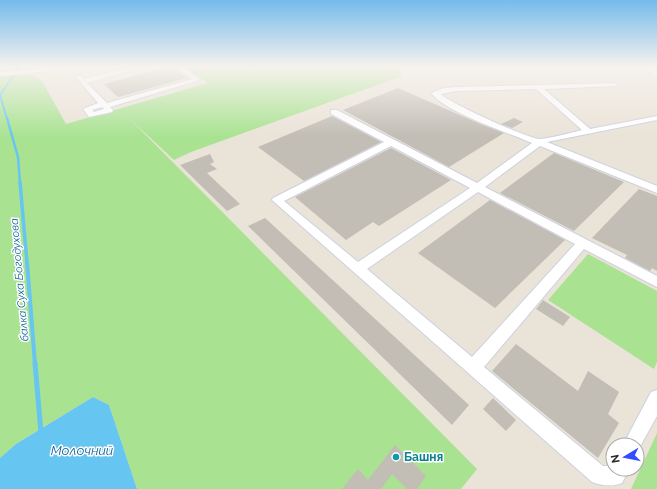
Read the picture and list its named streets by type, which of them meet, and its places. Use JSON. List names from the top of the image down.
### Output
{
  "water": ["балка Суха Богодухова", "Молочний"],
  "places": ["Башня"],
  "north": "left"
}
